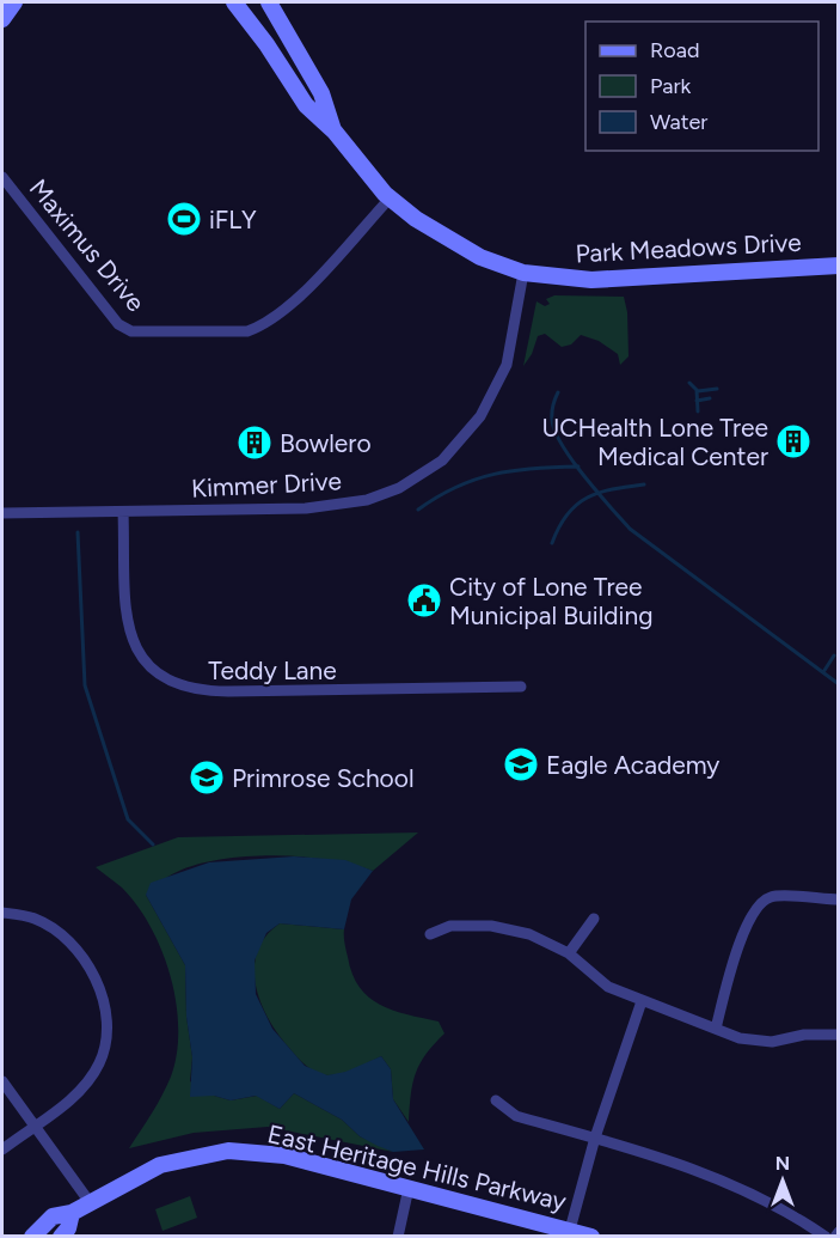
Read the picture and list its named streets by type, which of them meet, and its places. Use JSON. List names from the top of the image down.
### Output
{
  "streets": {
    "main road": ["Park Meadows Drive", "East Heritage Hills Parkway"],
    "street": ["Maximus Drive", "Kimmer Drive", "Teddy Lane"]
  },
  "crossings": [
    ["Maximus Drive", "Park Meadows Drive"],
    ["Park Meadows Drive", "Kimmer Drive"],
    ["Kimmer Drive", "Teddy Lane"]
  ],
  "places": {
    "sports": ["iFLY"],
    "building": ["UCHealth Lone Tree Medical Center", "Bowlero"],
    "public building": ["City of Lone Tree Municipal Building"],
    "school or university": ["Eagle Academy", "Primrose School"]
  },
  "legend": ["Road", "Park", "Water"],
  "north": "top"
}
